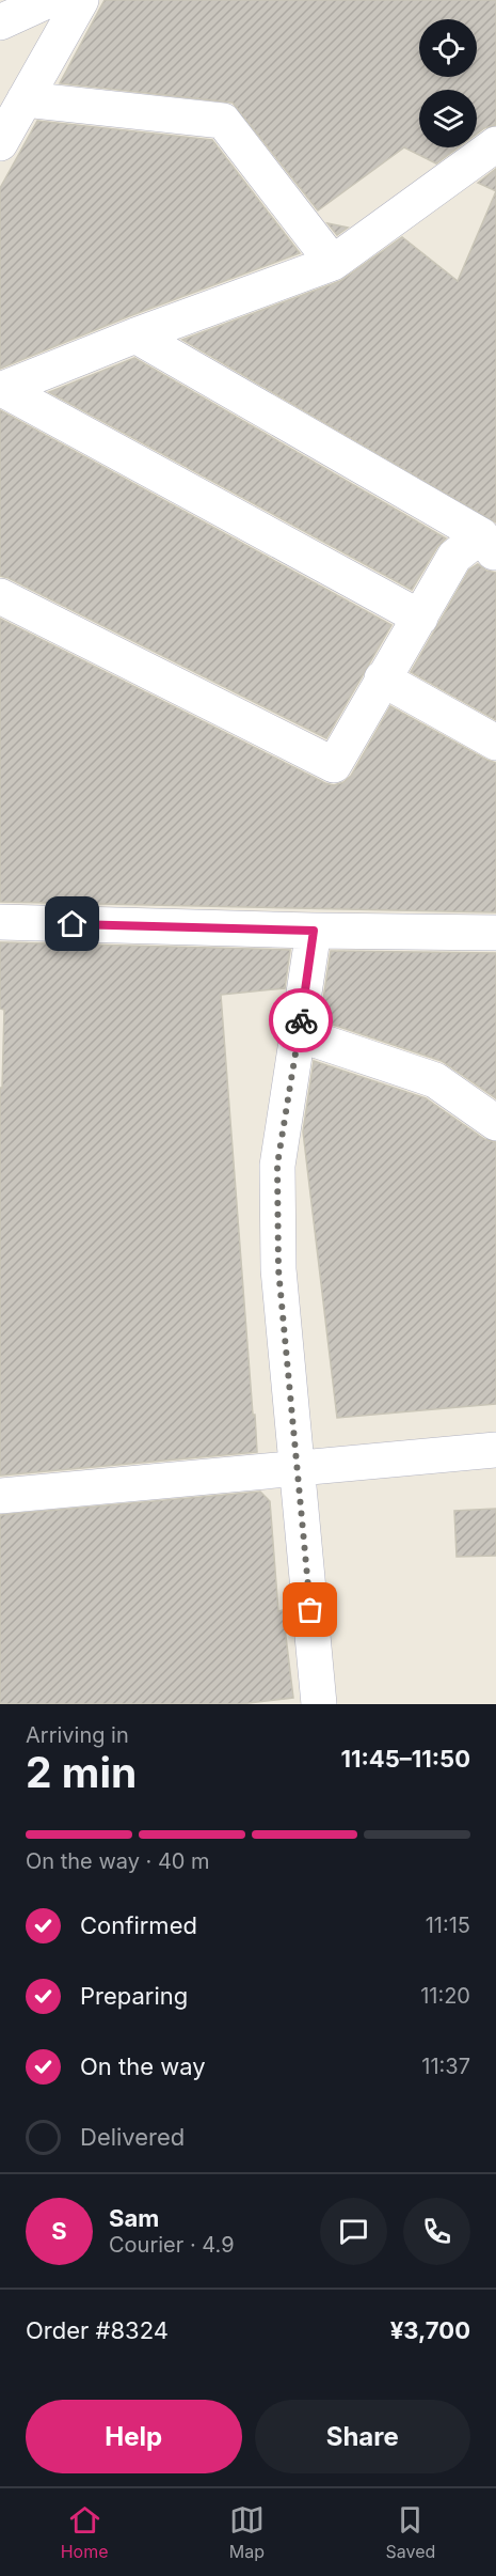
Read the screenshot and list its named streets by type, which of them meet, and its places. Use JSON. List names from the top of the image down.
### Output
{
  "page": {
    "heading": ["2 min", "Arriving in", "11:45–11:50"],
    "panel": [
      "Sam",
      "Courier · 4.9",
      "Order #8324",
      "¥3,700"
    ],
    "bar": "On the way · 40 m",
    "list": [
      ["Confirmed", "11:15"],
      ["Preparing", "11:20"],
      ["On the way", "11:37"],
      "Delivered"
    ],
    "round": "S",
    "buttons": ["Help", "Share"],
    "tabs": ["Home", "Map", "Saved"]
  }
}
